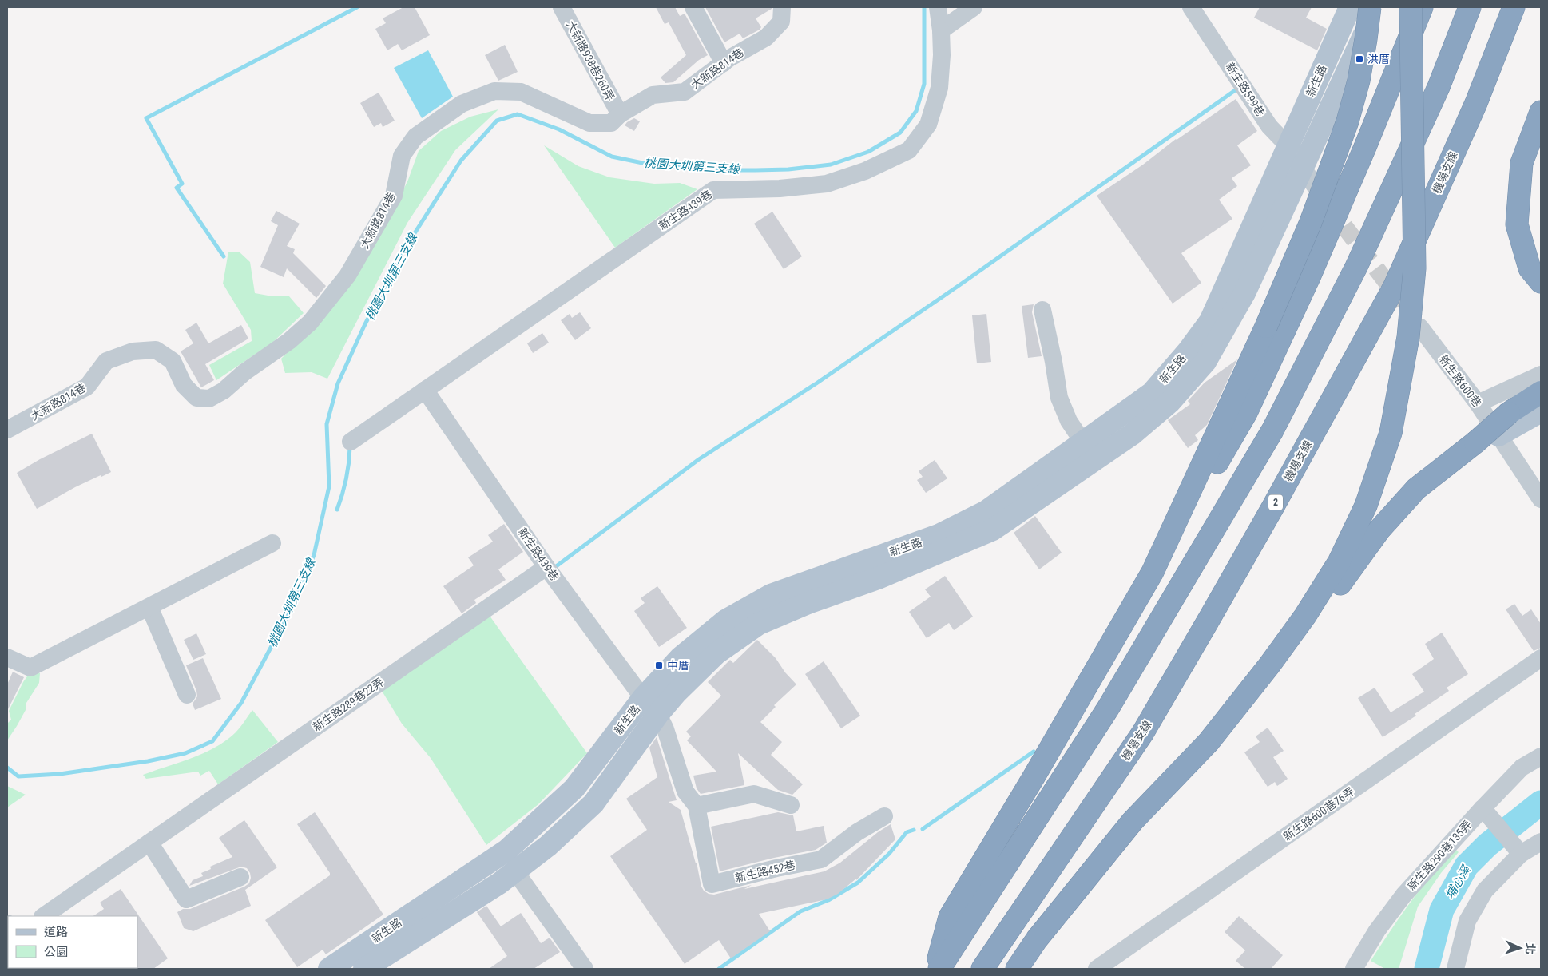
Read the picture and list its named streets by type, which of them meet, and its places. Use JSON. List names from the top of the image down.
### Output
{
  "streets": {
    "highway": ["機場支線", "2"],
    "main road": ["新生路"],
    "street": [
      "大新路938巷260弄",
      "大新路814巷",
      "新生路599巷",
      "新生路439巷",
      "新生路600巷",
      "新生路289巷22弄",
      "新生路600巷76弄",
      "新生路290巷135弄",
      "新生路452巷"
    ]
  },
  "crossings": [
    ["大新路938巷260弄", "大新路814巷"],
    ["新生路", "新生路599巷"],
    ["新生路", "新生路439巷"],
    ["新生路", "新生路452巷"],
    ["新生路439巷", "新生路289巷22弄"],
    ["新生路439巷", "新生路452巷"]
  ],
  "water": ["桃園大圳第三支線", "埔心溪"],
  "places": {
    "transit": ["洪厝", "中厝"]
  },
  "legend": ["道路", "公園"],
  "north": "right"
}
